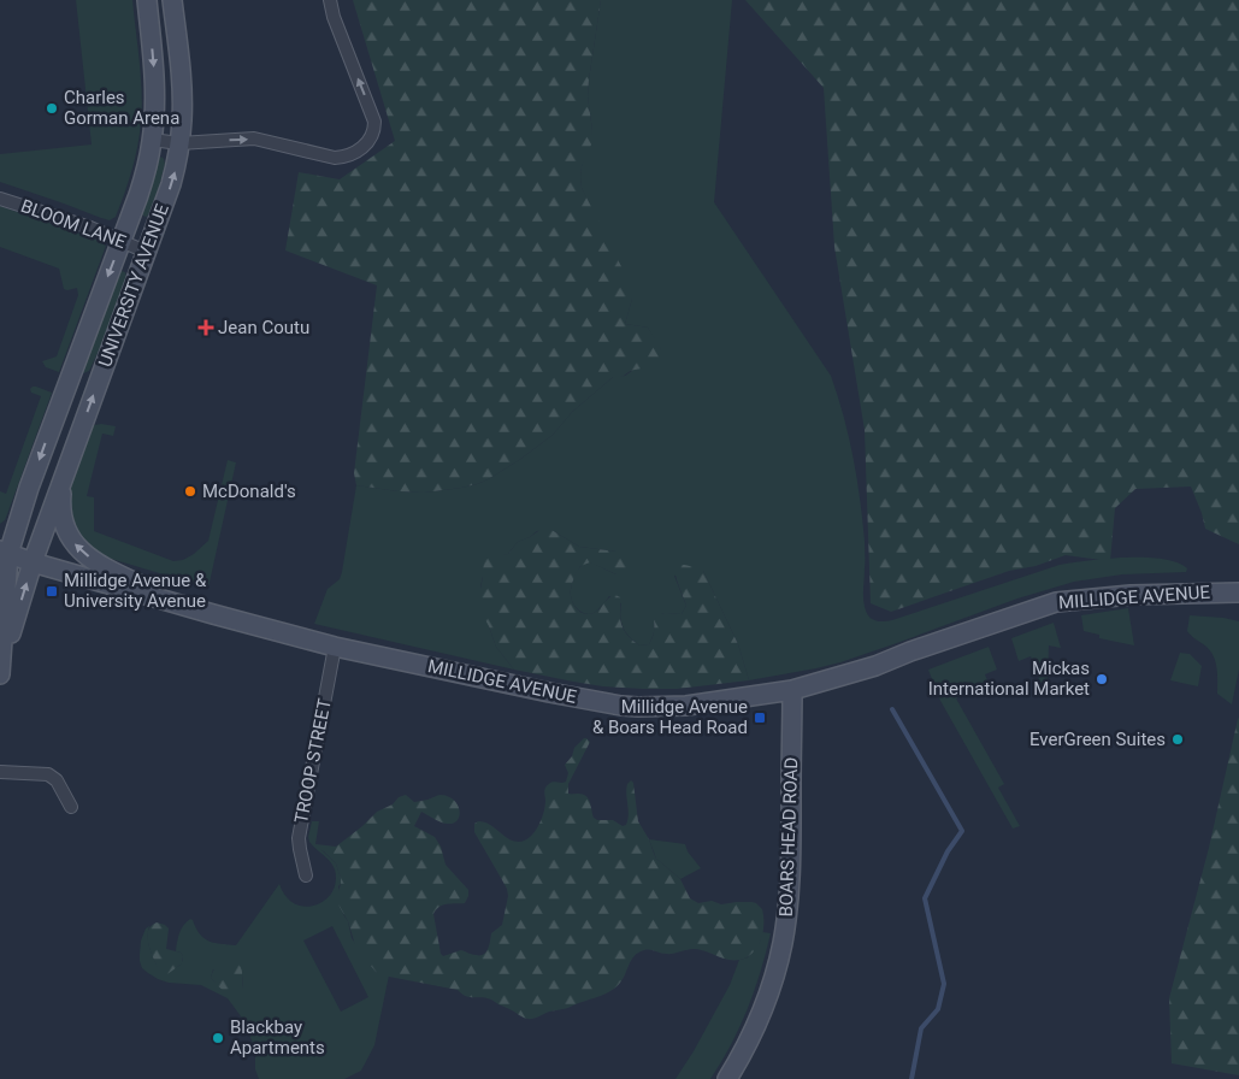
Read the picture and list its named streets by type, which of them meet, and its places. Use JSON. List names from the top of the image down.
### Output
{
  "streets": {
    "main road": ["UNIVERSITY AVENUE", "MILLIDGE AVENUE", "BOARS HEAD ROAD"],
    "street": ["BLOOM LANE", "TROOP STREET"]
  },
  "crossings": [
    ["BLOOM LANE", "UNIVERSITY AVENUE"],
    ["UNIVERSITY AVENUE", "MILLIDGE AVENUE"],
    ["MILLIDGE AVENUE", "TROOP STREET"],
    ["MILLIDGE AVENUE", "BOARS HEAD ROAD"]
  ],
  "places": {
    "other": [
      "Charles Gorman Arena",
      "McDonald's",
      "Mickas International Market",
      "EverGreen Suites",
      "Blackbay Apartments"
    ],
    "health": ["Jean Coutu"],
    "transit": ["Millidge Avenue & University Avenue", "Millidge Avenue & Boars Head Road"]
  }
}
